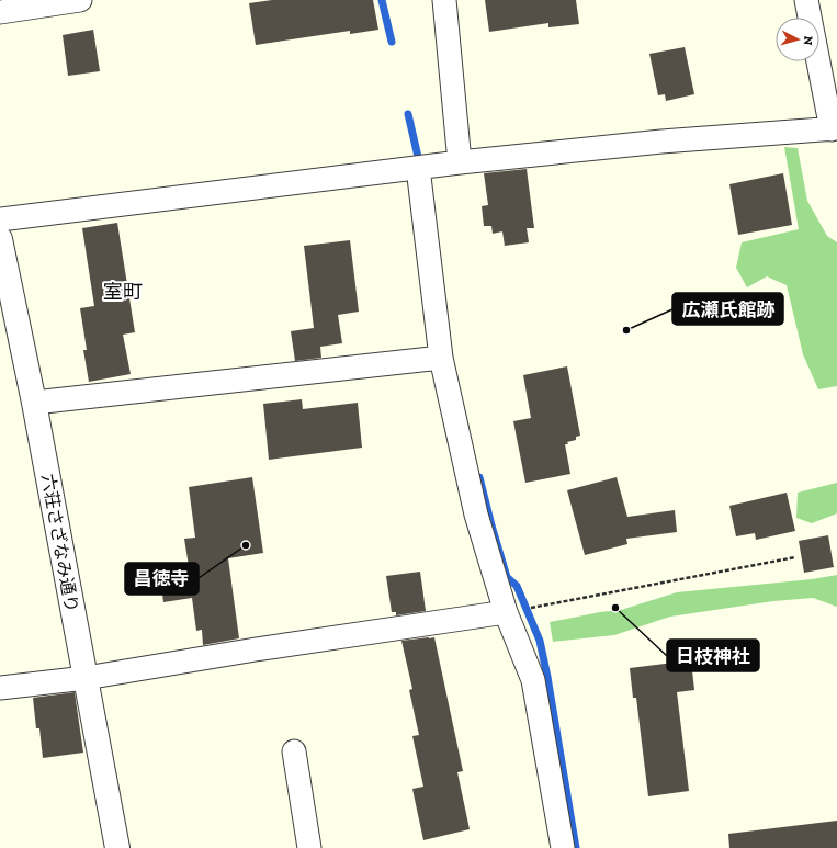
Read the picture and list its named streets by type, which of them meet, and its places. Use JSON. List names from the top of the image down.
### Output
{
  "streets": {
    "street": ["六荘さざなみ通り"]
  },
  "districts": ["室町"],
  "places": ["広瀬氏館跡", "昌徳寺", "日枝神社"],
  "north": "right"
}
